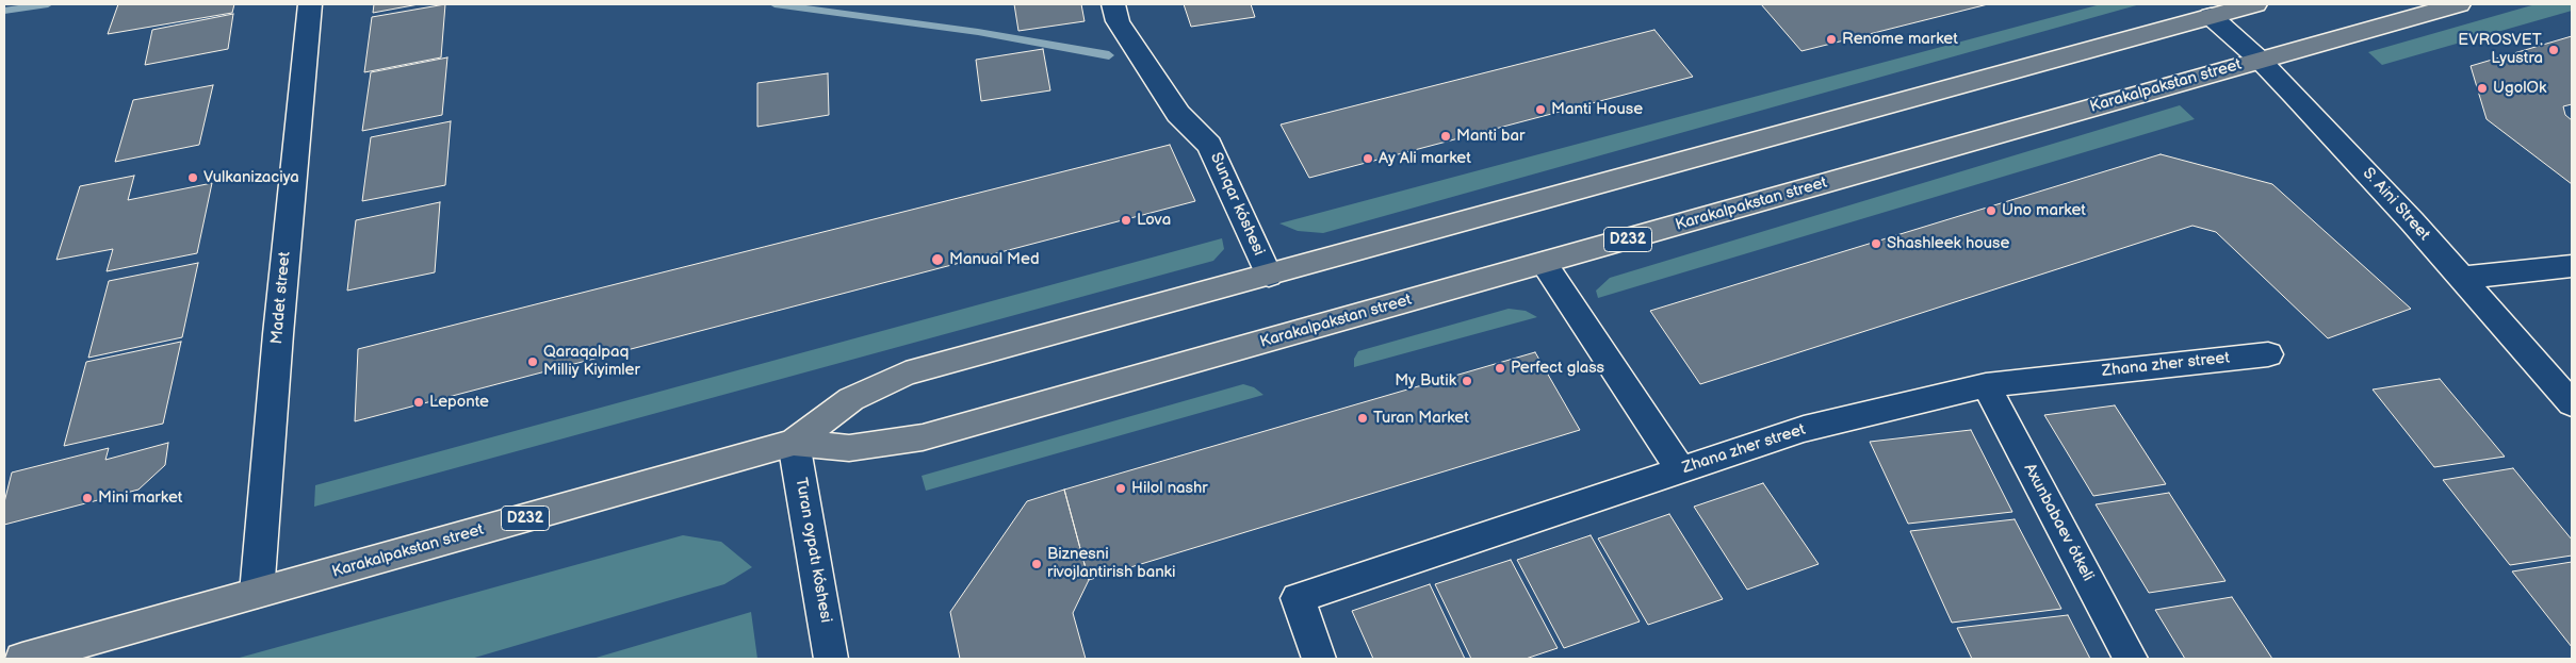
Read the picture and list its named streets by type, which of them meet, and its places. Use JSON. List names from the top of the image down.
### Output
{
  "streets": {
    "main road": ["Karakalpakstan street", "D232"],
    "street": [
      "Sunqar kóshesi",
      "S. Aini Street",
      "Madet street",
      "Zhana zher street",
      "Axunbabaev ótkeli",
      "Turan oypatı kóshesi"
    ]
  },
  "crossings": [
    ["Karakalpakstan street", "Sunqar kóshesi"],
    ["Karakalpakstan street", "S. Aini Street"],
    ["Karakalpakstan street", "Madet street"],
    ["Karakalpakstan street", "Turan oypatı kóshesi"],
    ["Zhana zher street", "Axunbabaev ótkeli"]
  ],
  "places": [
    "Renome market",
    "EVROSVET. Lyustra",
    "UgolOk",
    "Manti House",
    "Manti bar",
    "Ay Ali market",
    "Vulkanizaciya",
    "Uno market",
    "Lova",
    "Shashleek house",
    "Manual Med",
    "Qaraqalpaq Milliy Kiyimler",
    "Perfect glass",
    "My Butik",
    "Leponte",
    "Turan Market",
    "Hilol nashr",
    "Mini market",
    "Biznesni rivojlantirish banki"
  ]
}
